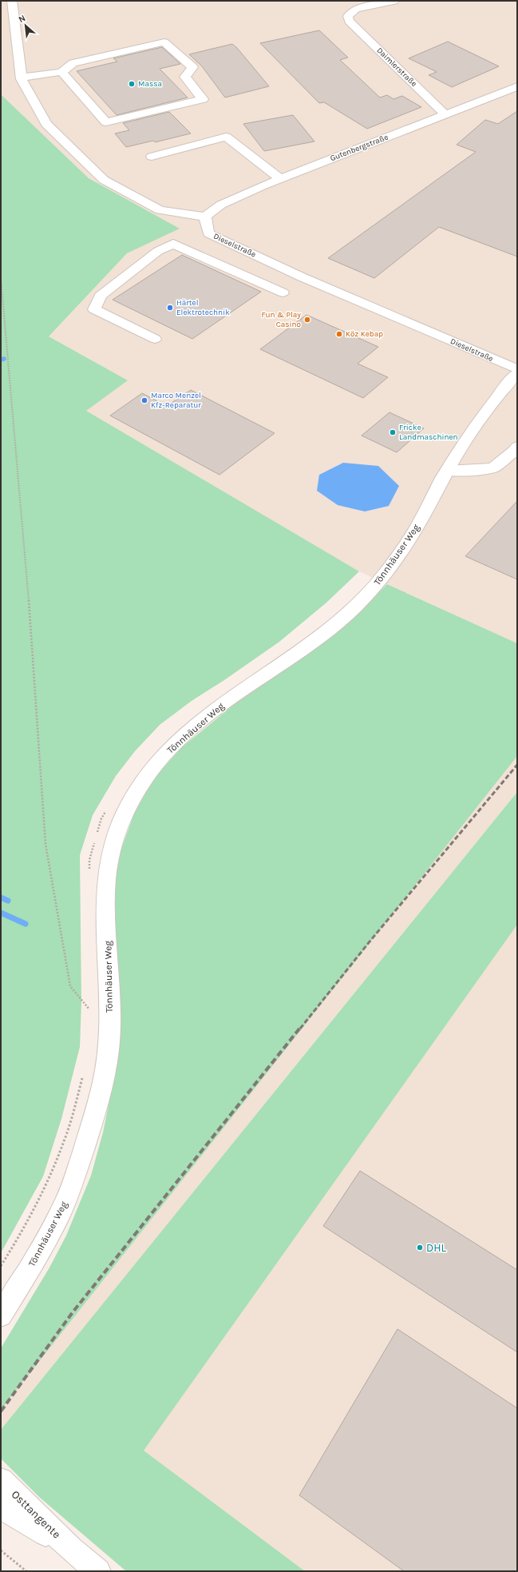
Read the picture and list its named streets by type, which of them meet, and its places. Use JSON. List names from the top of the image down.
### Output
{
  "streets": {
    "street": [
      "Daimlerstraße",
      "Gutenbergstraße",
      "Dieselstraße",
      "Tönnhäuser Weg",
      "Osttangente"
    ]
  },
  "crossings": [
    ["Daimlerstraße", "Gutenbergstraße"],
    ["Gutenbergstraße", "Dieselstraße"]
  ],
  "places": [
    "Massa",
    "Härtel Elektrotechnik",
    "Fun & Play Casino",
    "Köz Kebap",
    "Marco Menzel Kfz-Reparatur",
    "Fricke Landmaschinen",
    "DHL"
  ],
  "north": "top left"
}
